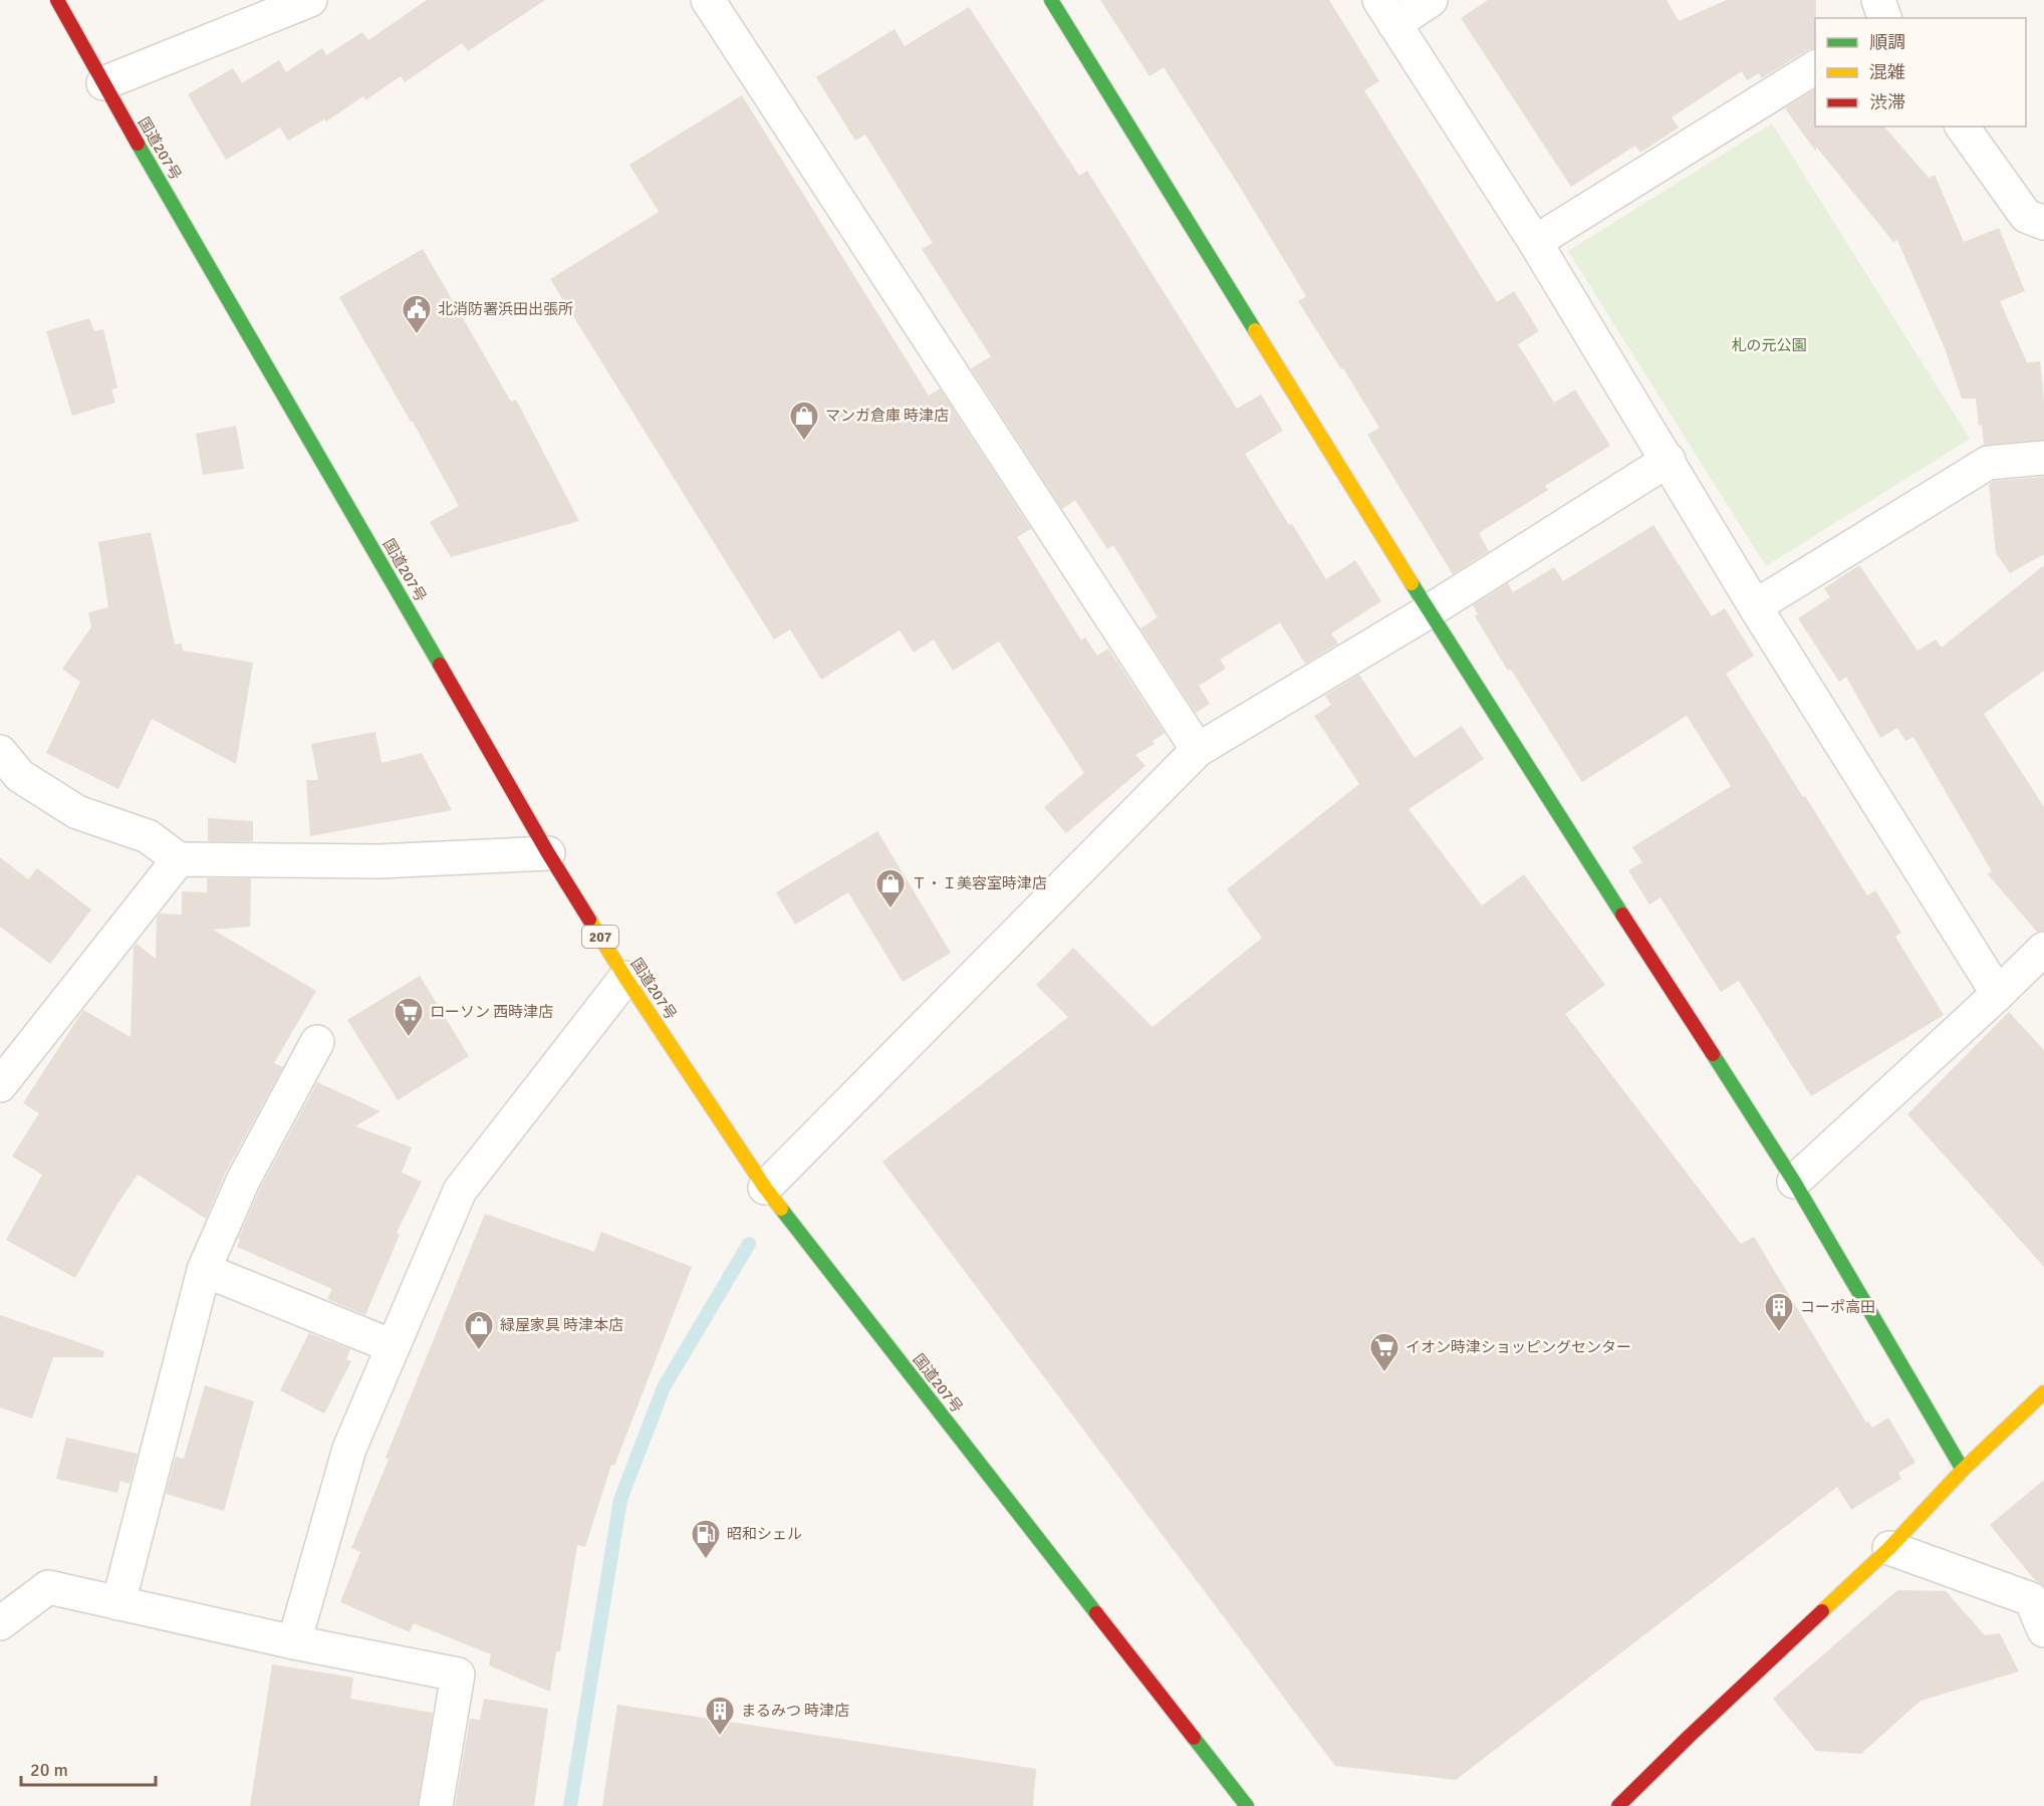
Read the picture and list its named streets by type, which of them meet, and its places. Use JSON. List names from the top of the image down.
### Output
{
  "streets": {
    "main road": ["国道207号", "207"]
  },
  "parks": ["札の元公園"],
  "places": {
    "public building": ["北消防署浜田出張所"],
    "shop": ["マンガ倉庫 時津店", "Ｔ・Ｉ美容室時津店", "緑屋家具 時津本店"],
    "supermarket": ["ローソン 西時津店", "イオン時津ショッピングセンター"],
    "building": ["コーポ高田", "まるみつ 時津店"],
    "fuel station": ["昭和シェル"]
  },
  "legend": ["順調", "混雑", "渋滞"],
  "scale_bar": "20 m"
}
